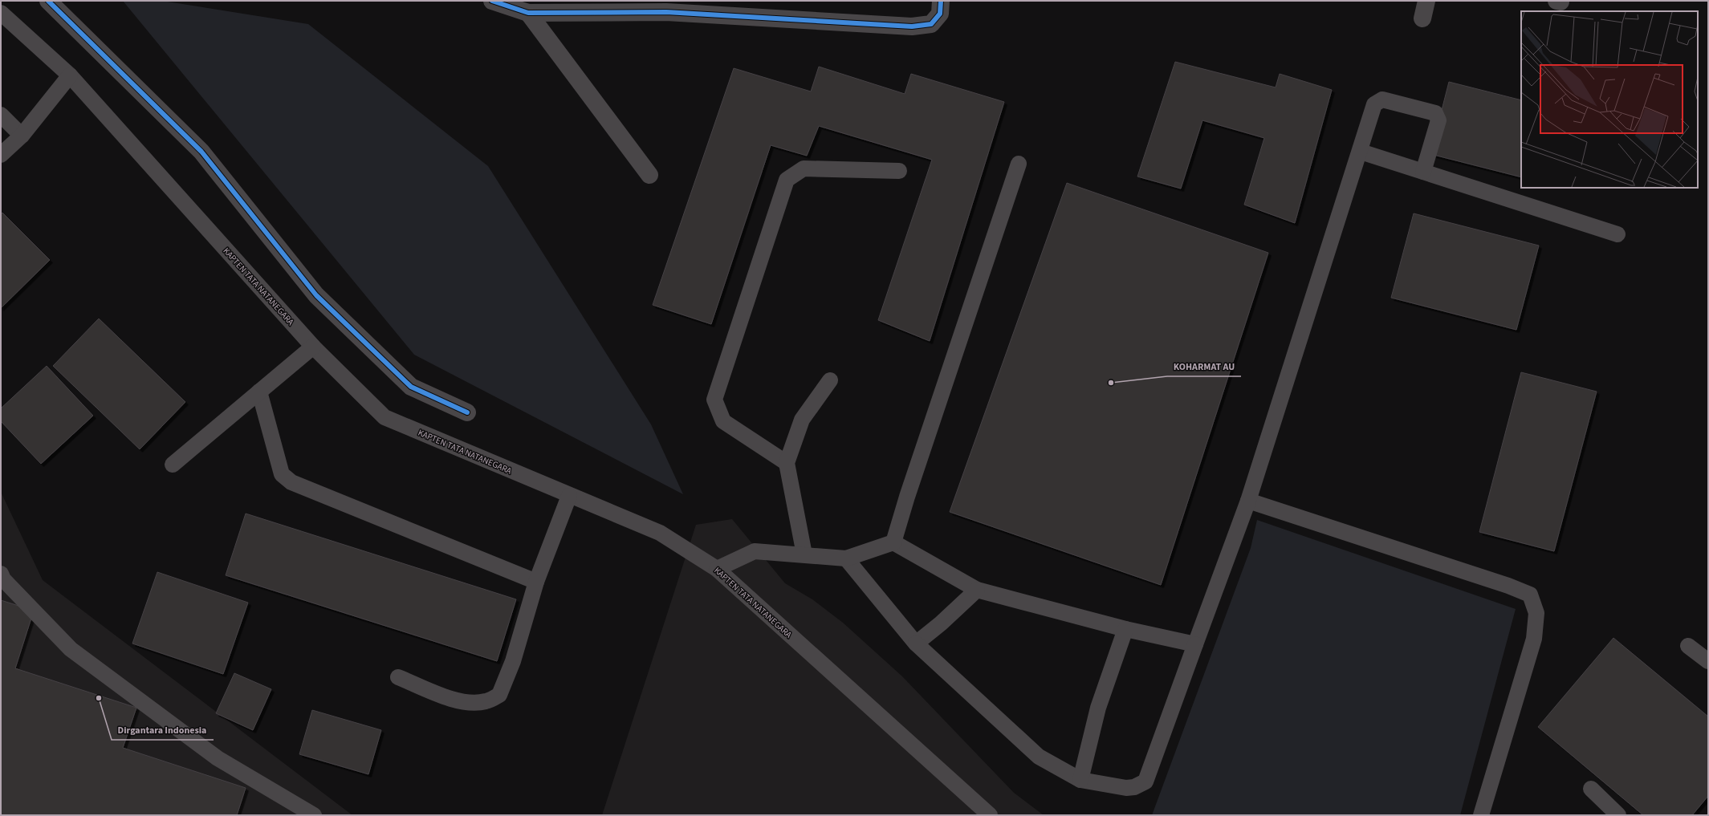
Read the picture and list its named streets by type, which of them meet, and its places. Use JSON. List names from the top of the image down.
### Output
{
  "streets": {
    "lane": ["KAPTEN TATA NATANEGARA"]
  },
  "places": ["KOHARMAT AU", "Dirgantara Indonesia"]
}
